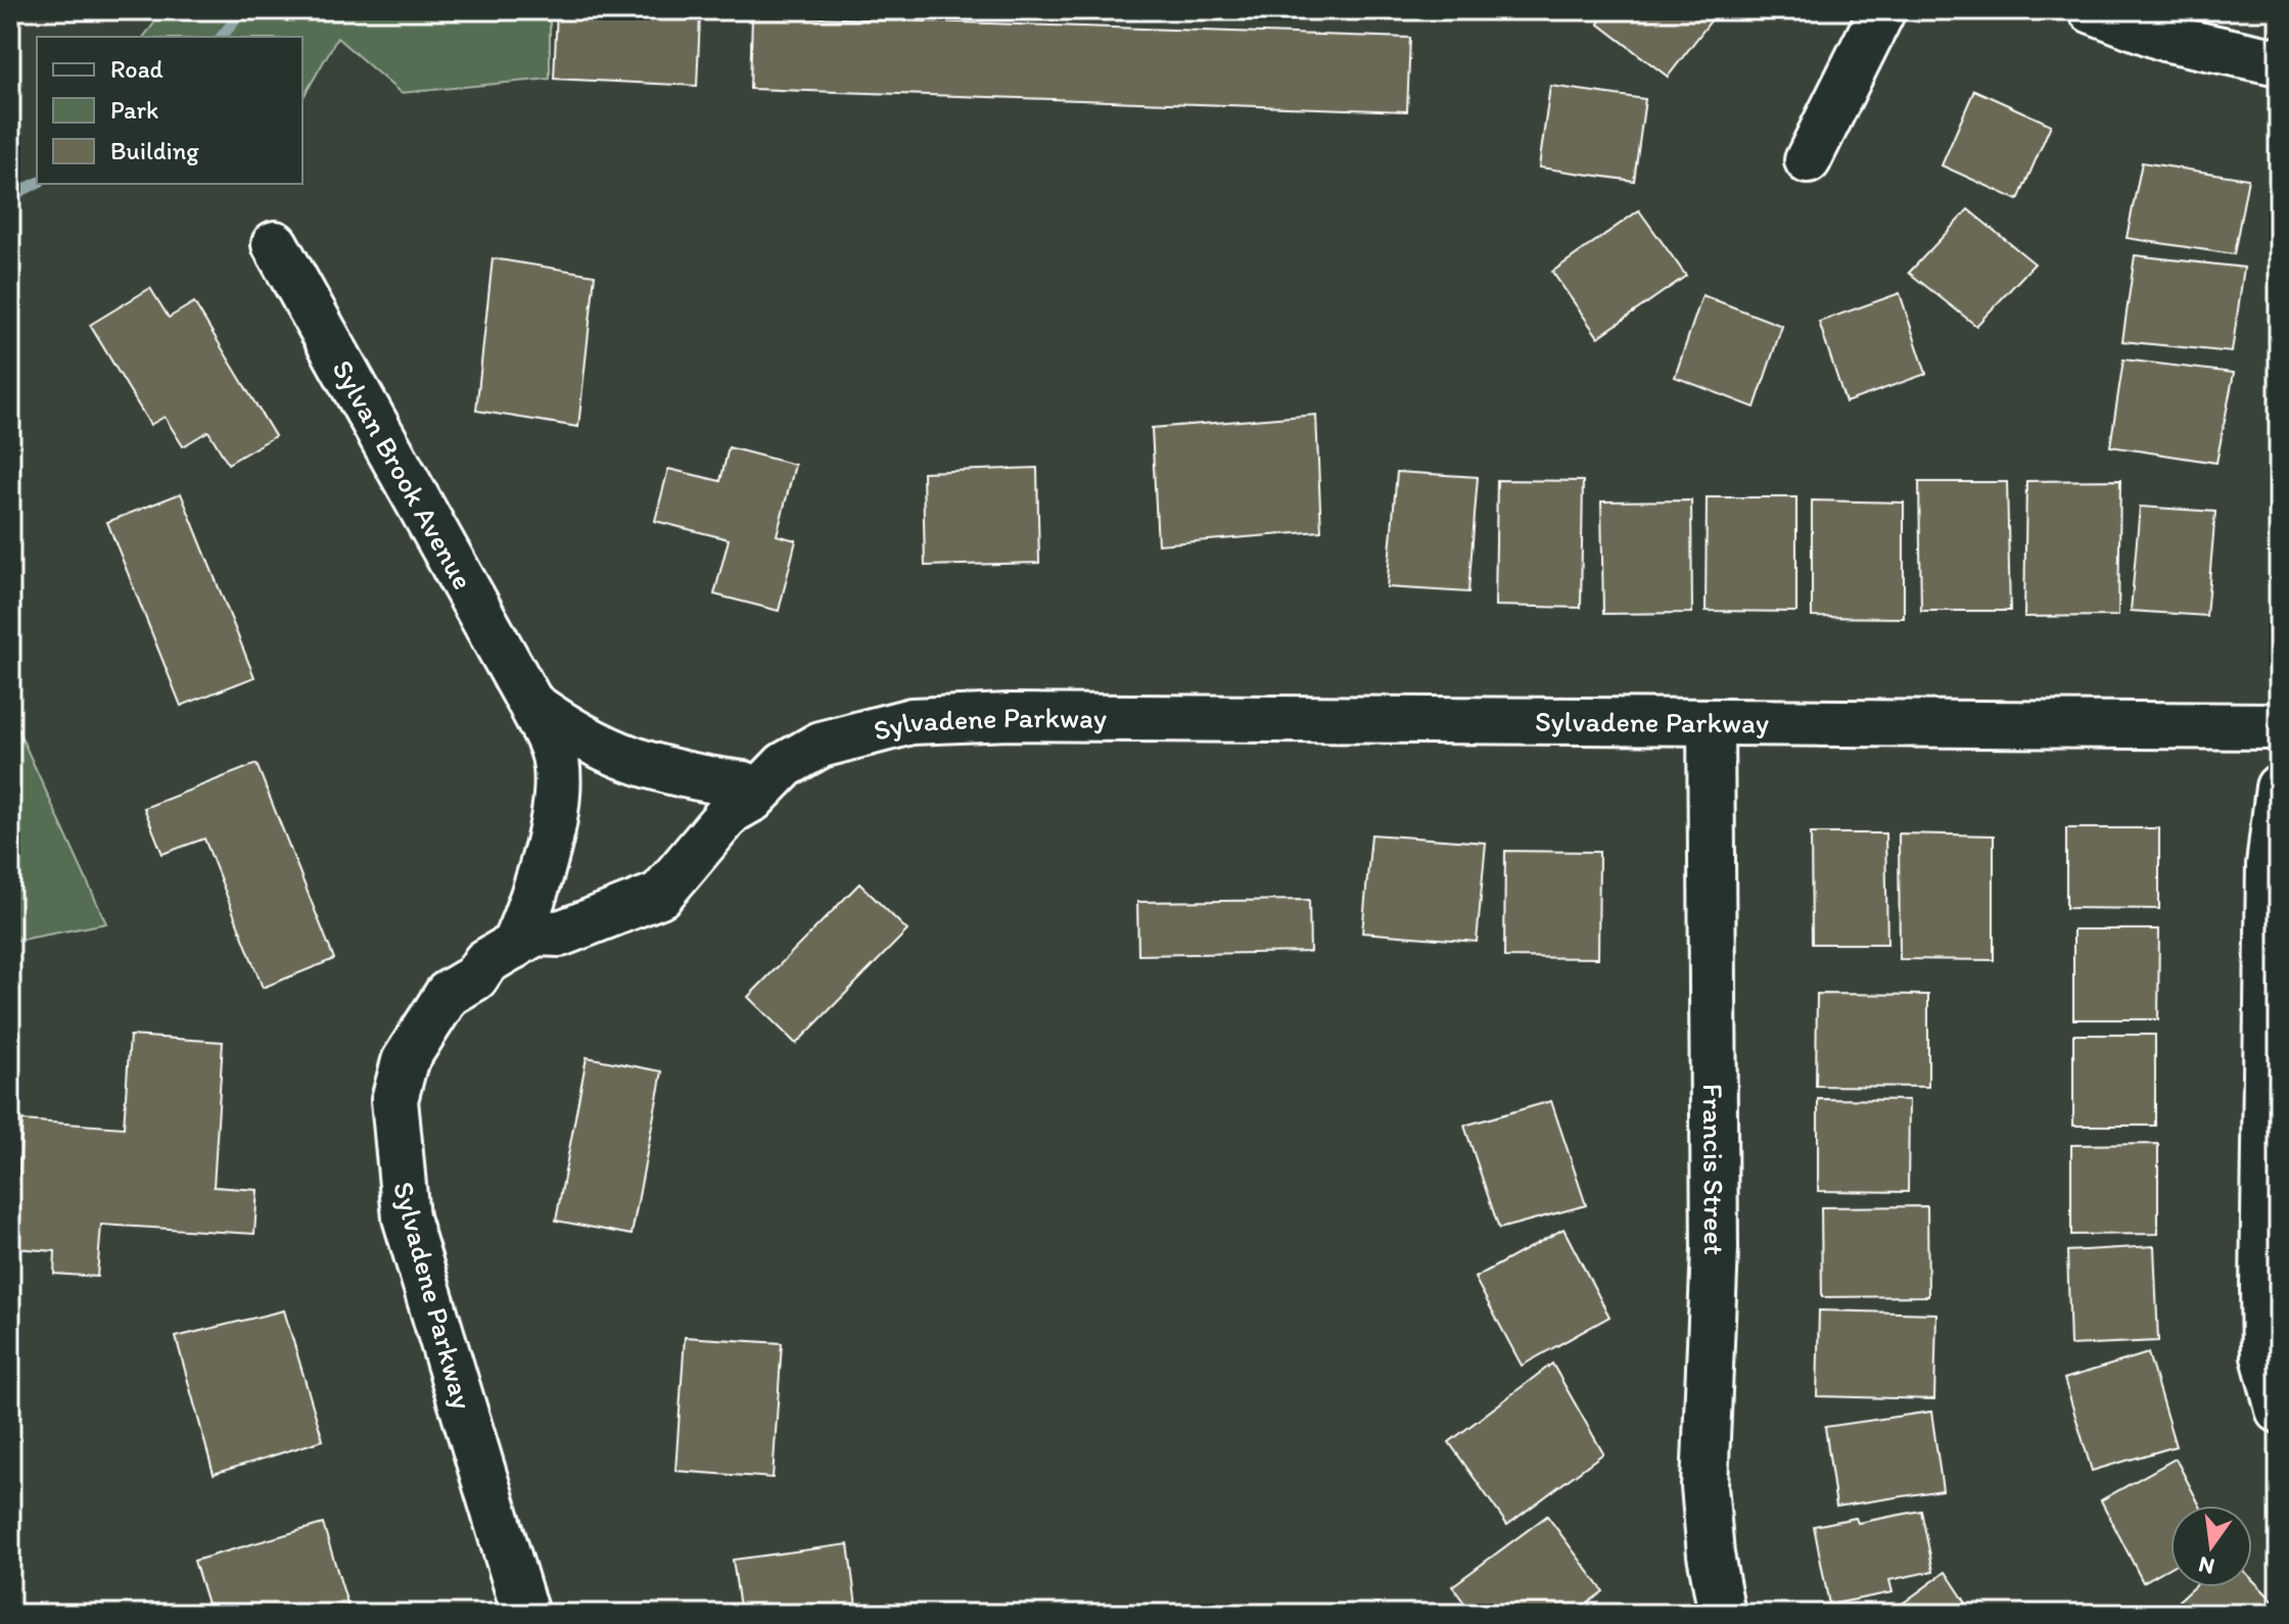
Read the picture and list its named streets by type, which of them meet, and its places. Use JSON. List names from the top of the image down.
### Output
{
  "streets": {
    "street": ["Sylvan Brook Avenue", "Sylvadene Parkway", "Francis Street"]
  },
  "crossings": [
    ["Sylvan Brook Avenue", "Sylvadene Parkway"],
    ["Sylvadene Parkway", "Francis Street"]
  ],
  "legend": ["Road", "Park", "Building"],
  "north": "bottom"
}
